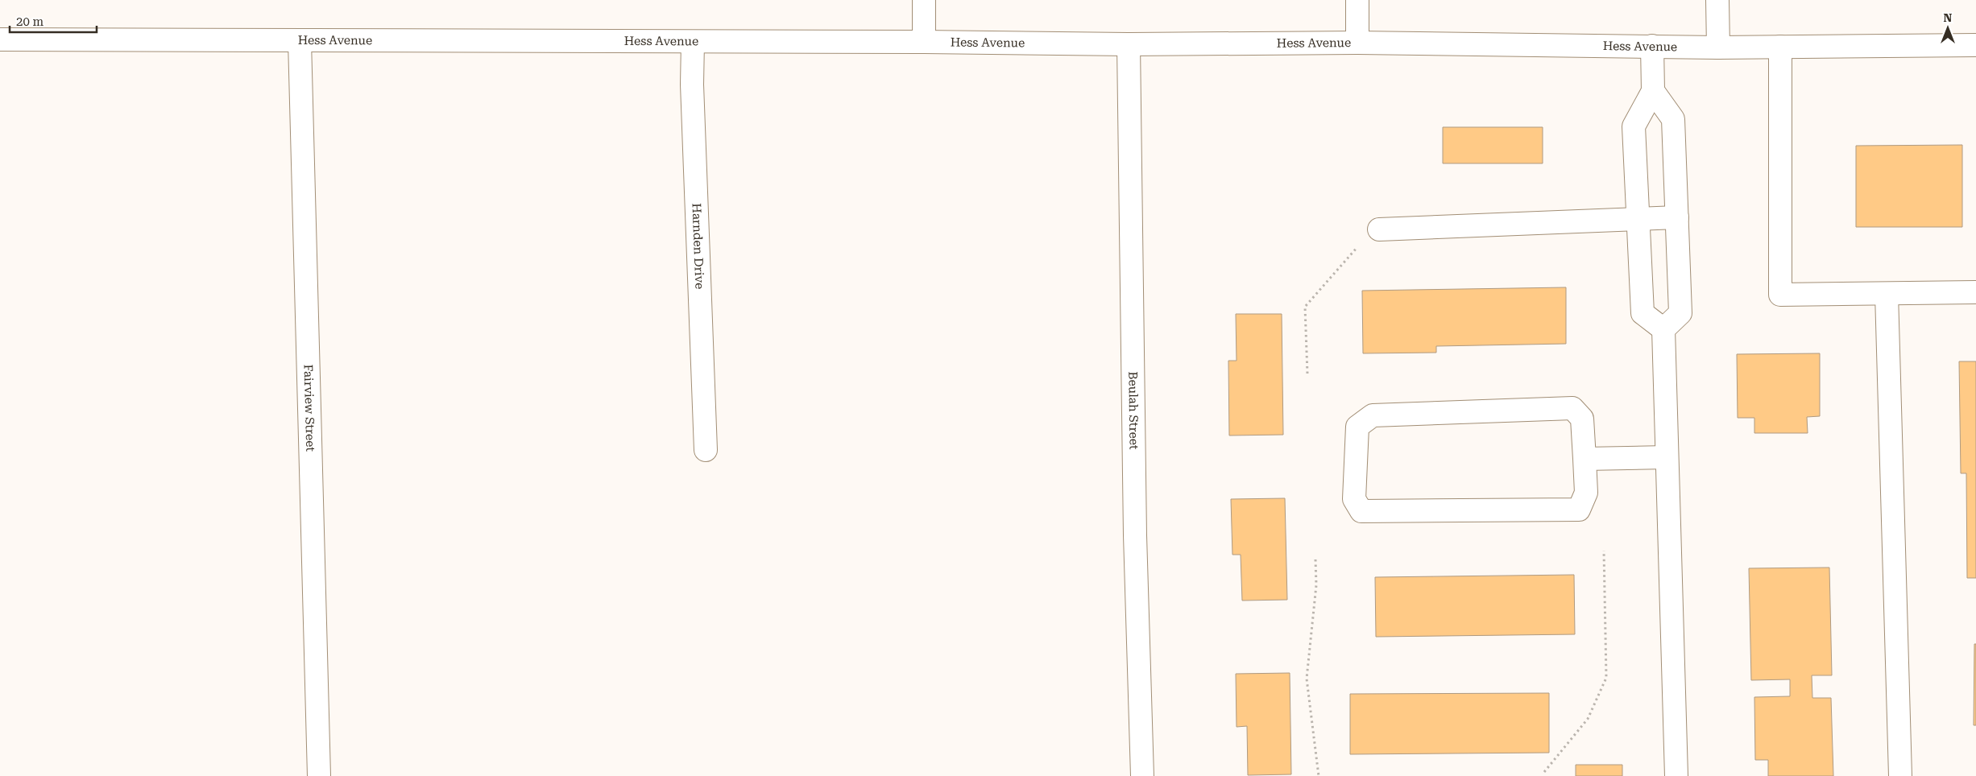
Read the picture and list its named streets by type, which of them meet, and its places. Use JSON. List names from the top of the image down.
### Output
{
  "streets": {
    "street": [
      "Hess Avenue",
      "Harnden Drive",
      "Fairview Street",
      "Beulah Street"
    ]
  },
  "crossings": [
    ["Hess Avenue", "Harnden Drive"],
    ["Hess Avenue", "Fairview Street"],
    ["Hess Avenue", "Beulah Street"]
  ],
  "scale_bar": "20 m",
  "north": "top"
}
